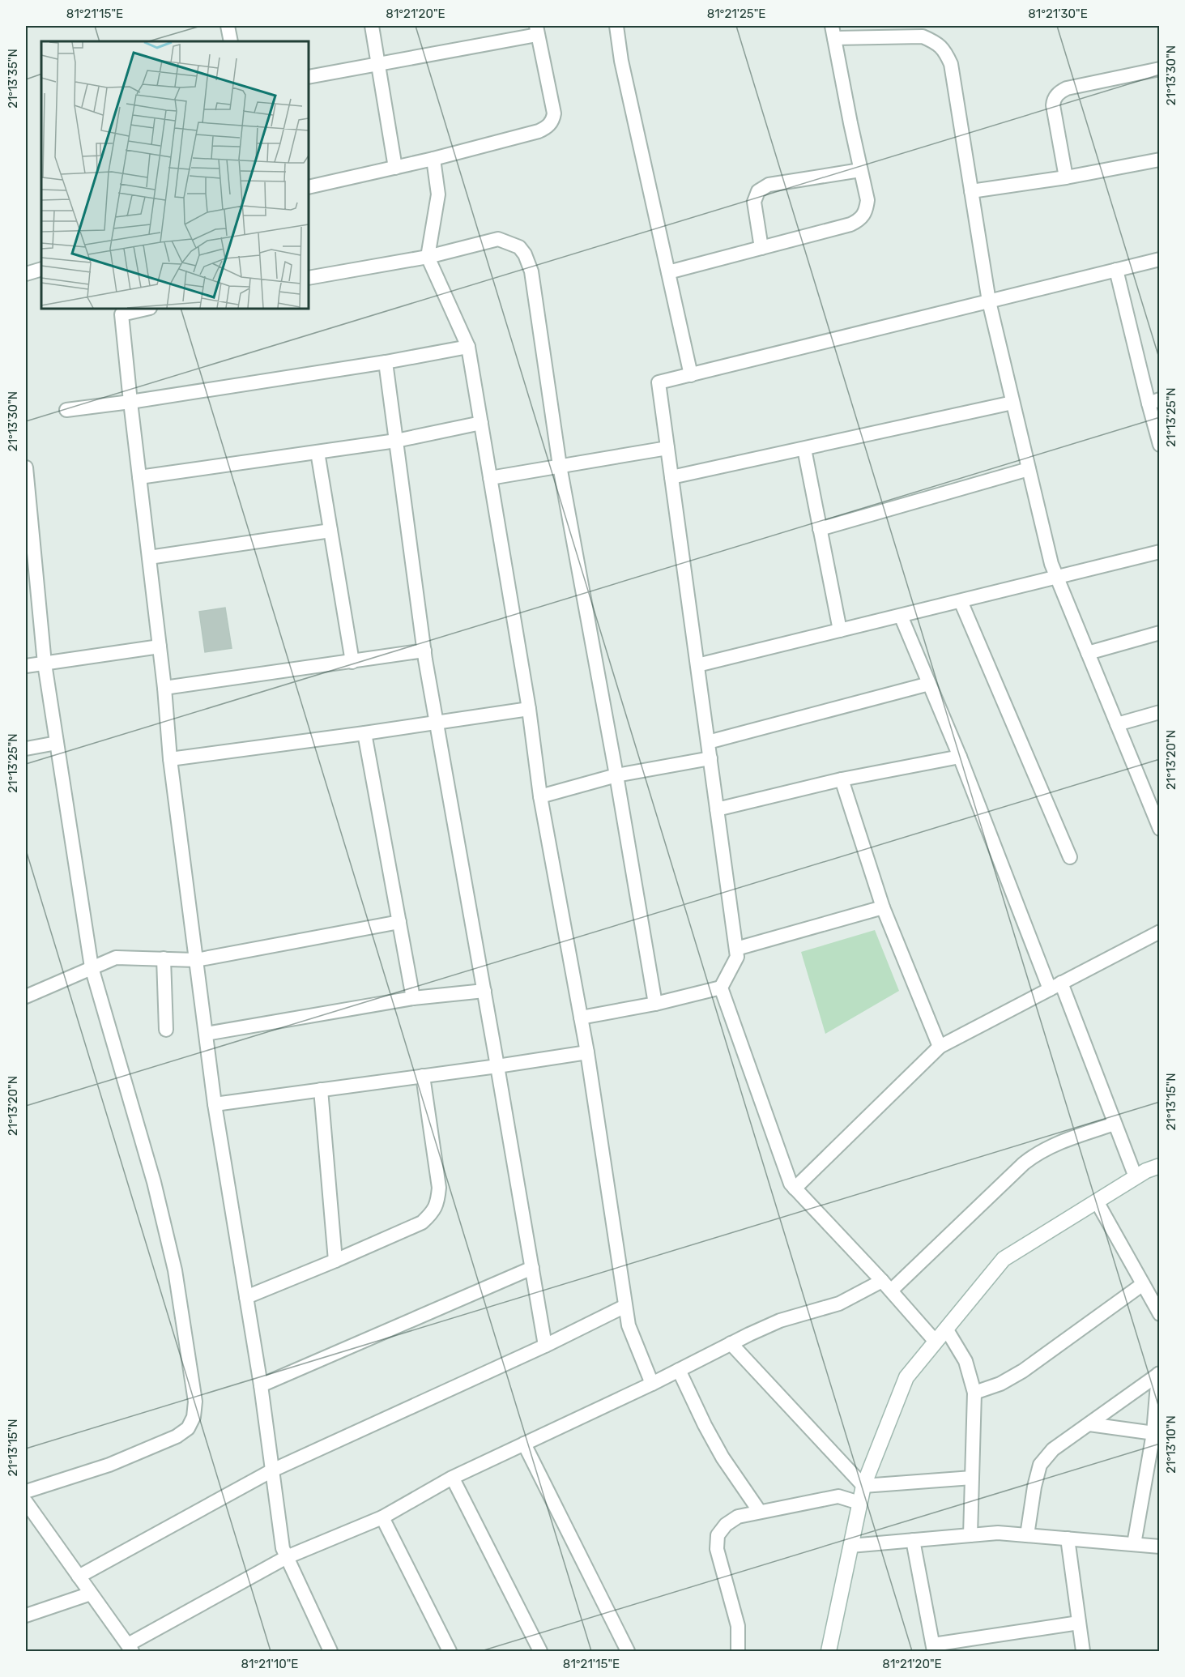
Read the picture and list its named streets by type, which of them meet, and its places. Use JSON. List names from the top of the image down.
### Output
{
  "coordinates": [
    "81°21'15\"E",
    "81°21'20\"E",
    "81°21'25\"E",
    "81°21'30\"E",
    "21°13'30\"N",
    "21°13'35\"N",
    "21°13'25\"N",
    "21°13'20\"N",
    "21°13'15\"N",
    "21°13'10\"N",
    "81°21'10\"E"
  ]
}
